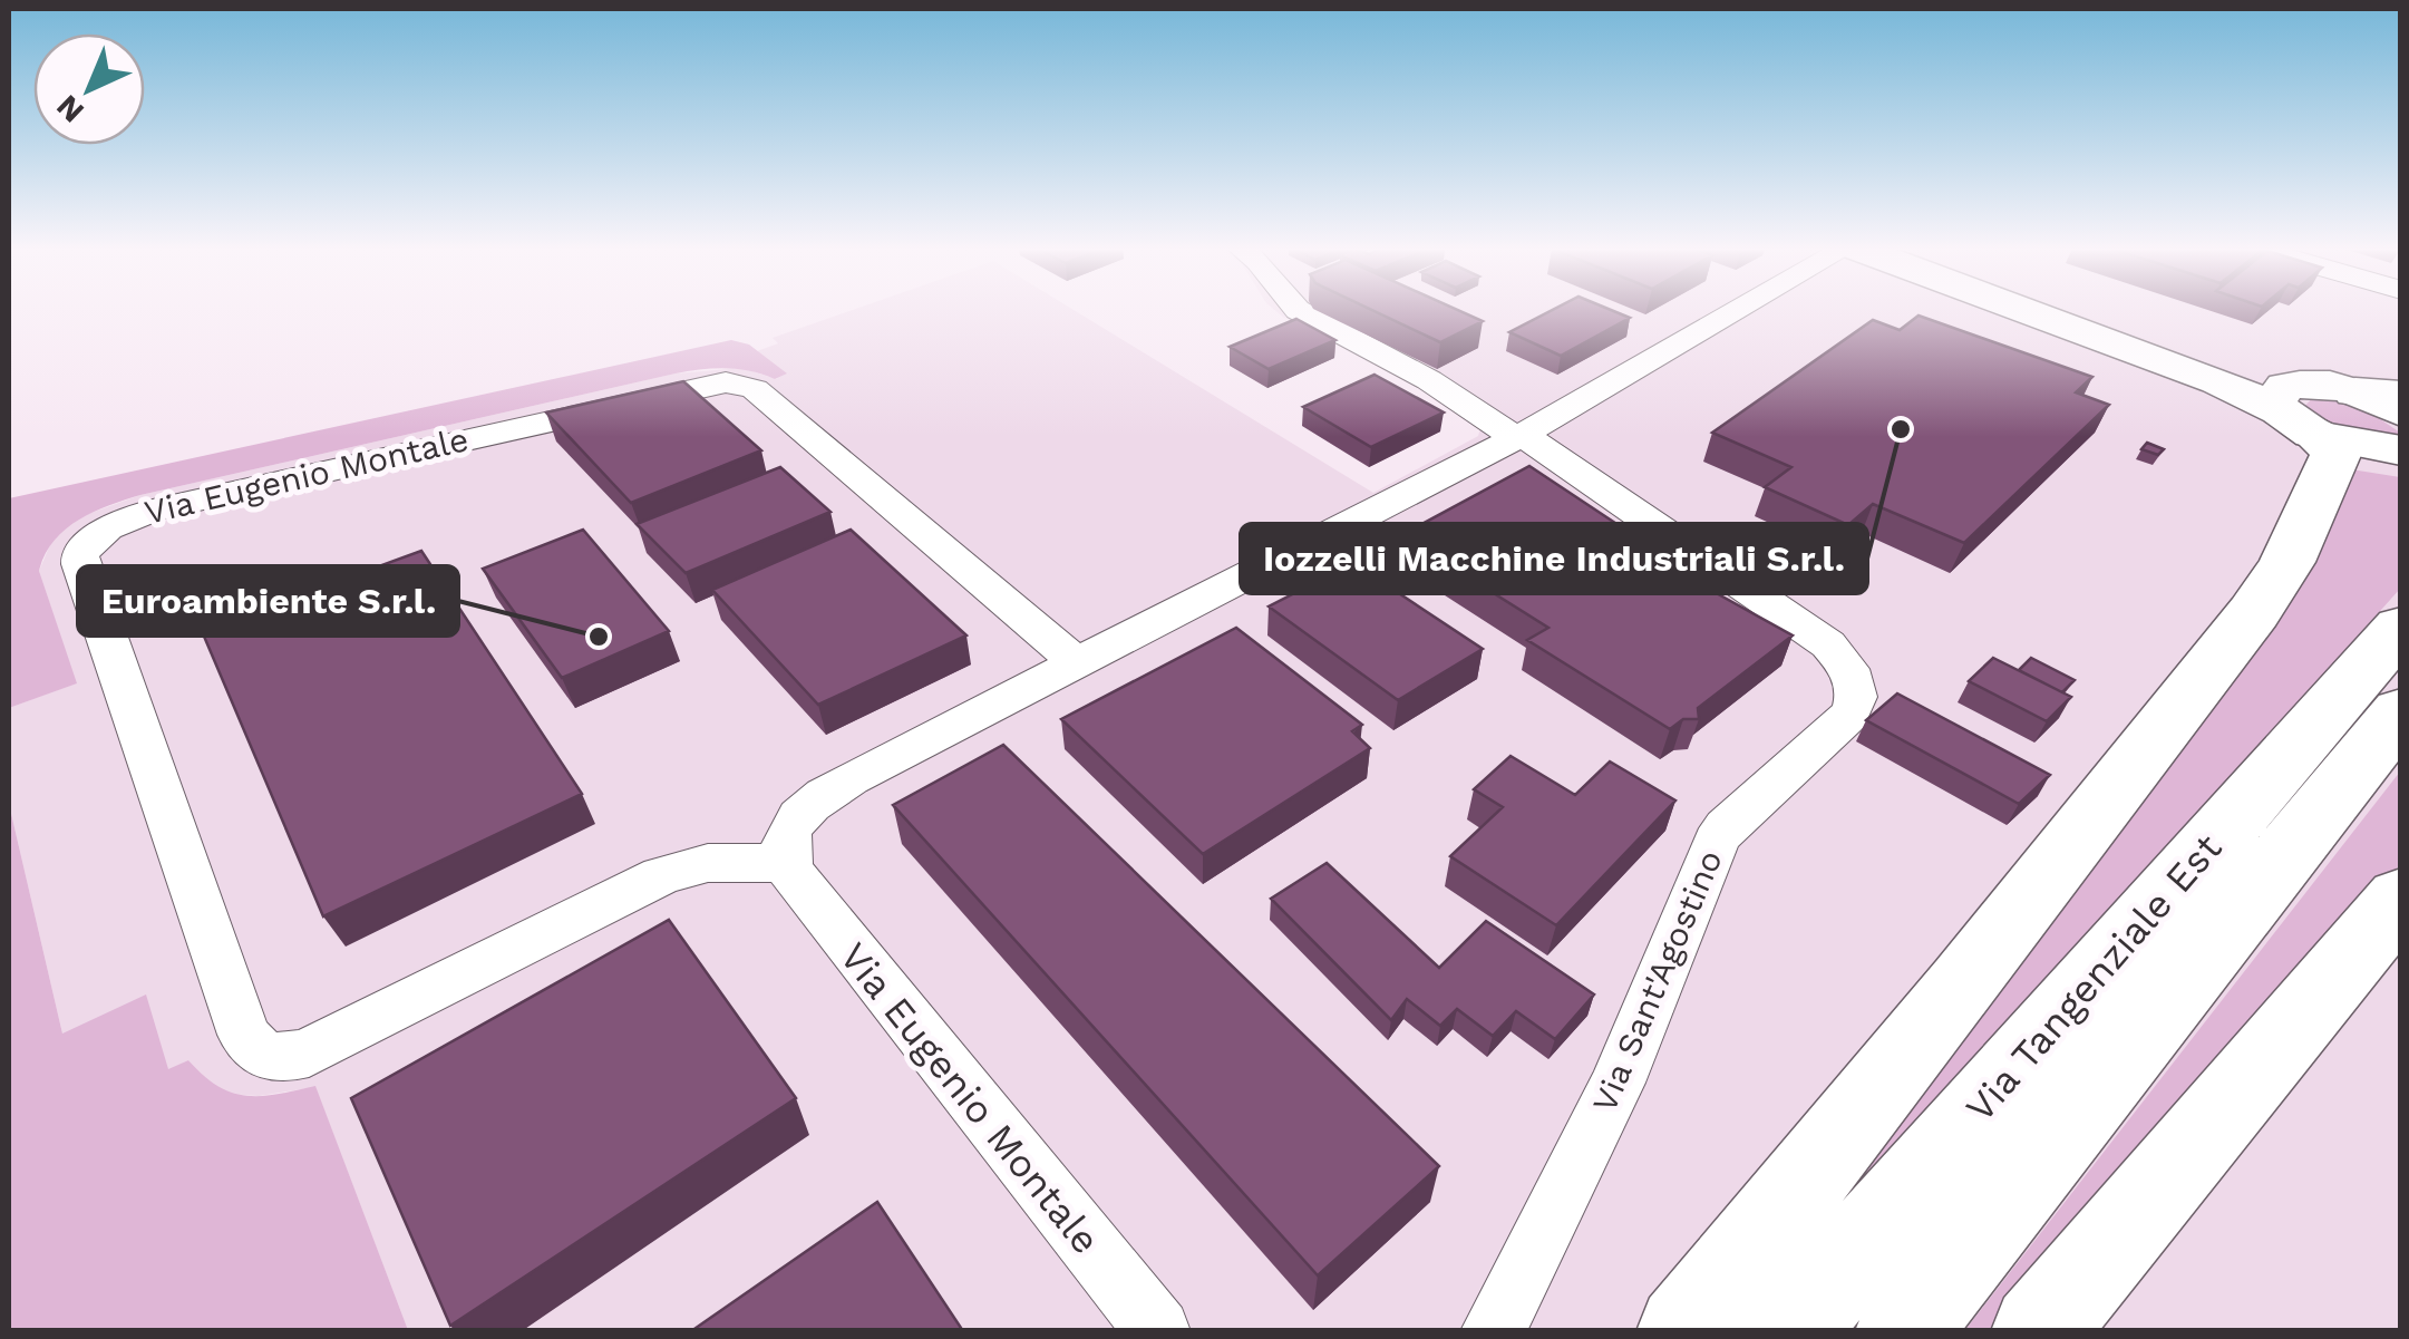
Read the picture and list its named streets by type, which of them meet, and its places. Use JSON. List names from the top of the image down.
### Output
{
  "streets": {
    "main road": ["Via Tangenziale Est"],
    "street": ["Via Eugenio Montale", "Via Sant'Agostino"]
  },
  "places": ["Iozzelli Macchine Industriali S.r.l.", "Euroambiente S.r.l."],
  "north": "bottom left"
}
